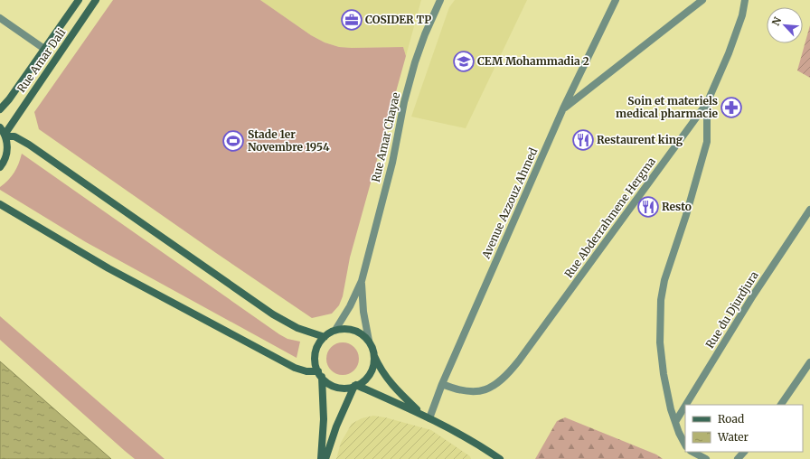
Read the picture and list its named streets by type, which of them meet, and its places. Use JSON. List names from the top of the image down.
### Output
{
  "streets": {
    "main road": ["Rue Amar Dali"],
    "street": [
      "Rue Amar Chayae",
      "Avenue Azzouz Ahmed",
      "Rue Abderrahmene Hergma",
      "Rue du Djurdjura"
    ]
  },
  "crossings": [
    ["Avenue Azzouz Ahmed", "Rue Abderrahmene Hergma"]
  ],
  "places": {
    "office": ["COSIDER TP"],
    "school or university": ["CEM Mohammadia 2"],
    "pharmacy": ["Soin et materiels medical pharmacie"],
    "restaurant": ["Restaurent king", "Resto"],
    "sports": ["Stade 1er Novembre 1954"]
  },
  "legend": ["Road", "Water"],
  "north": "top left"
}
